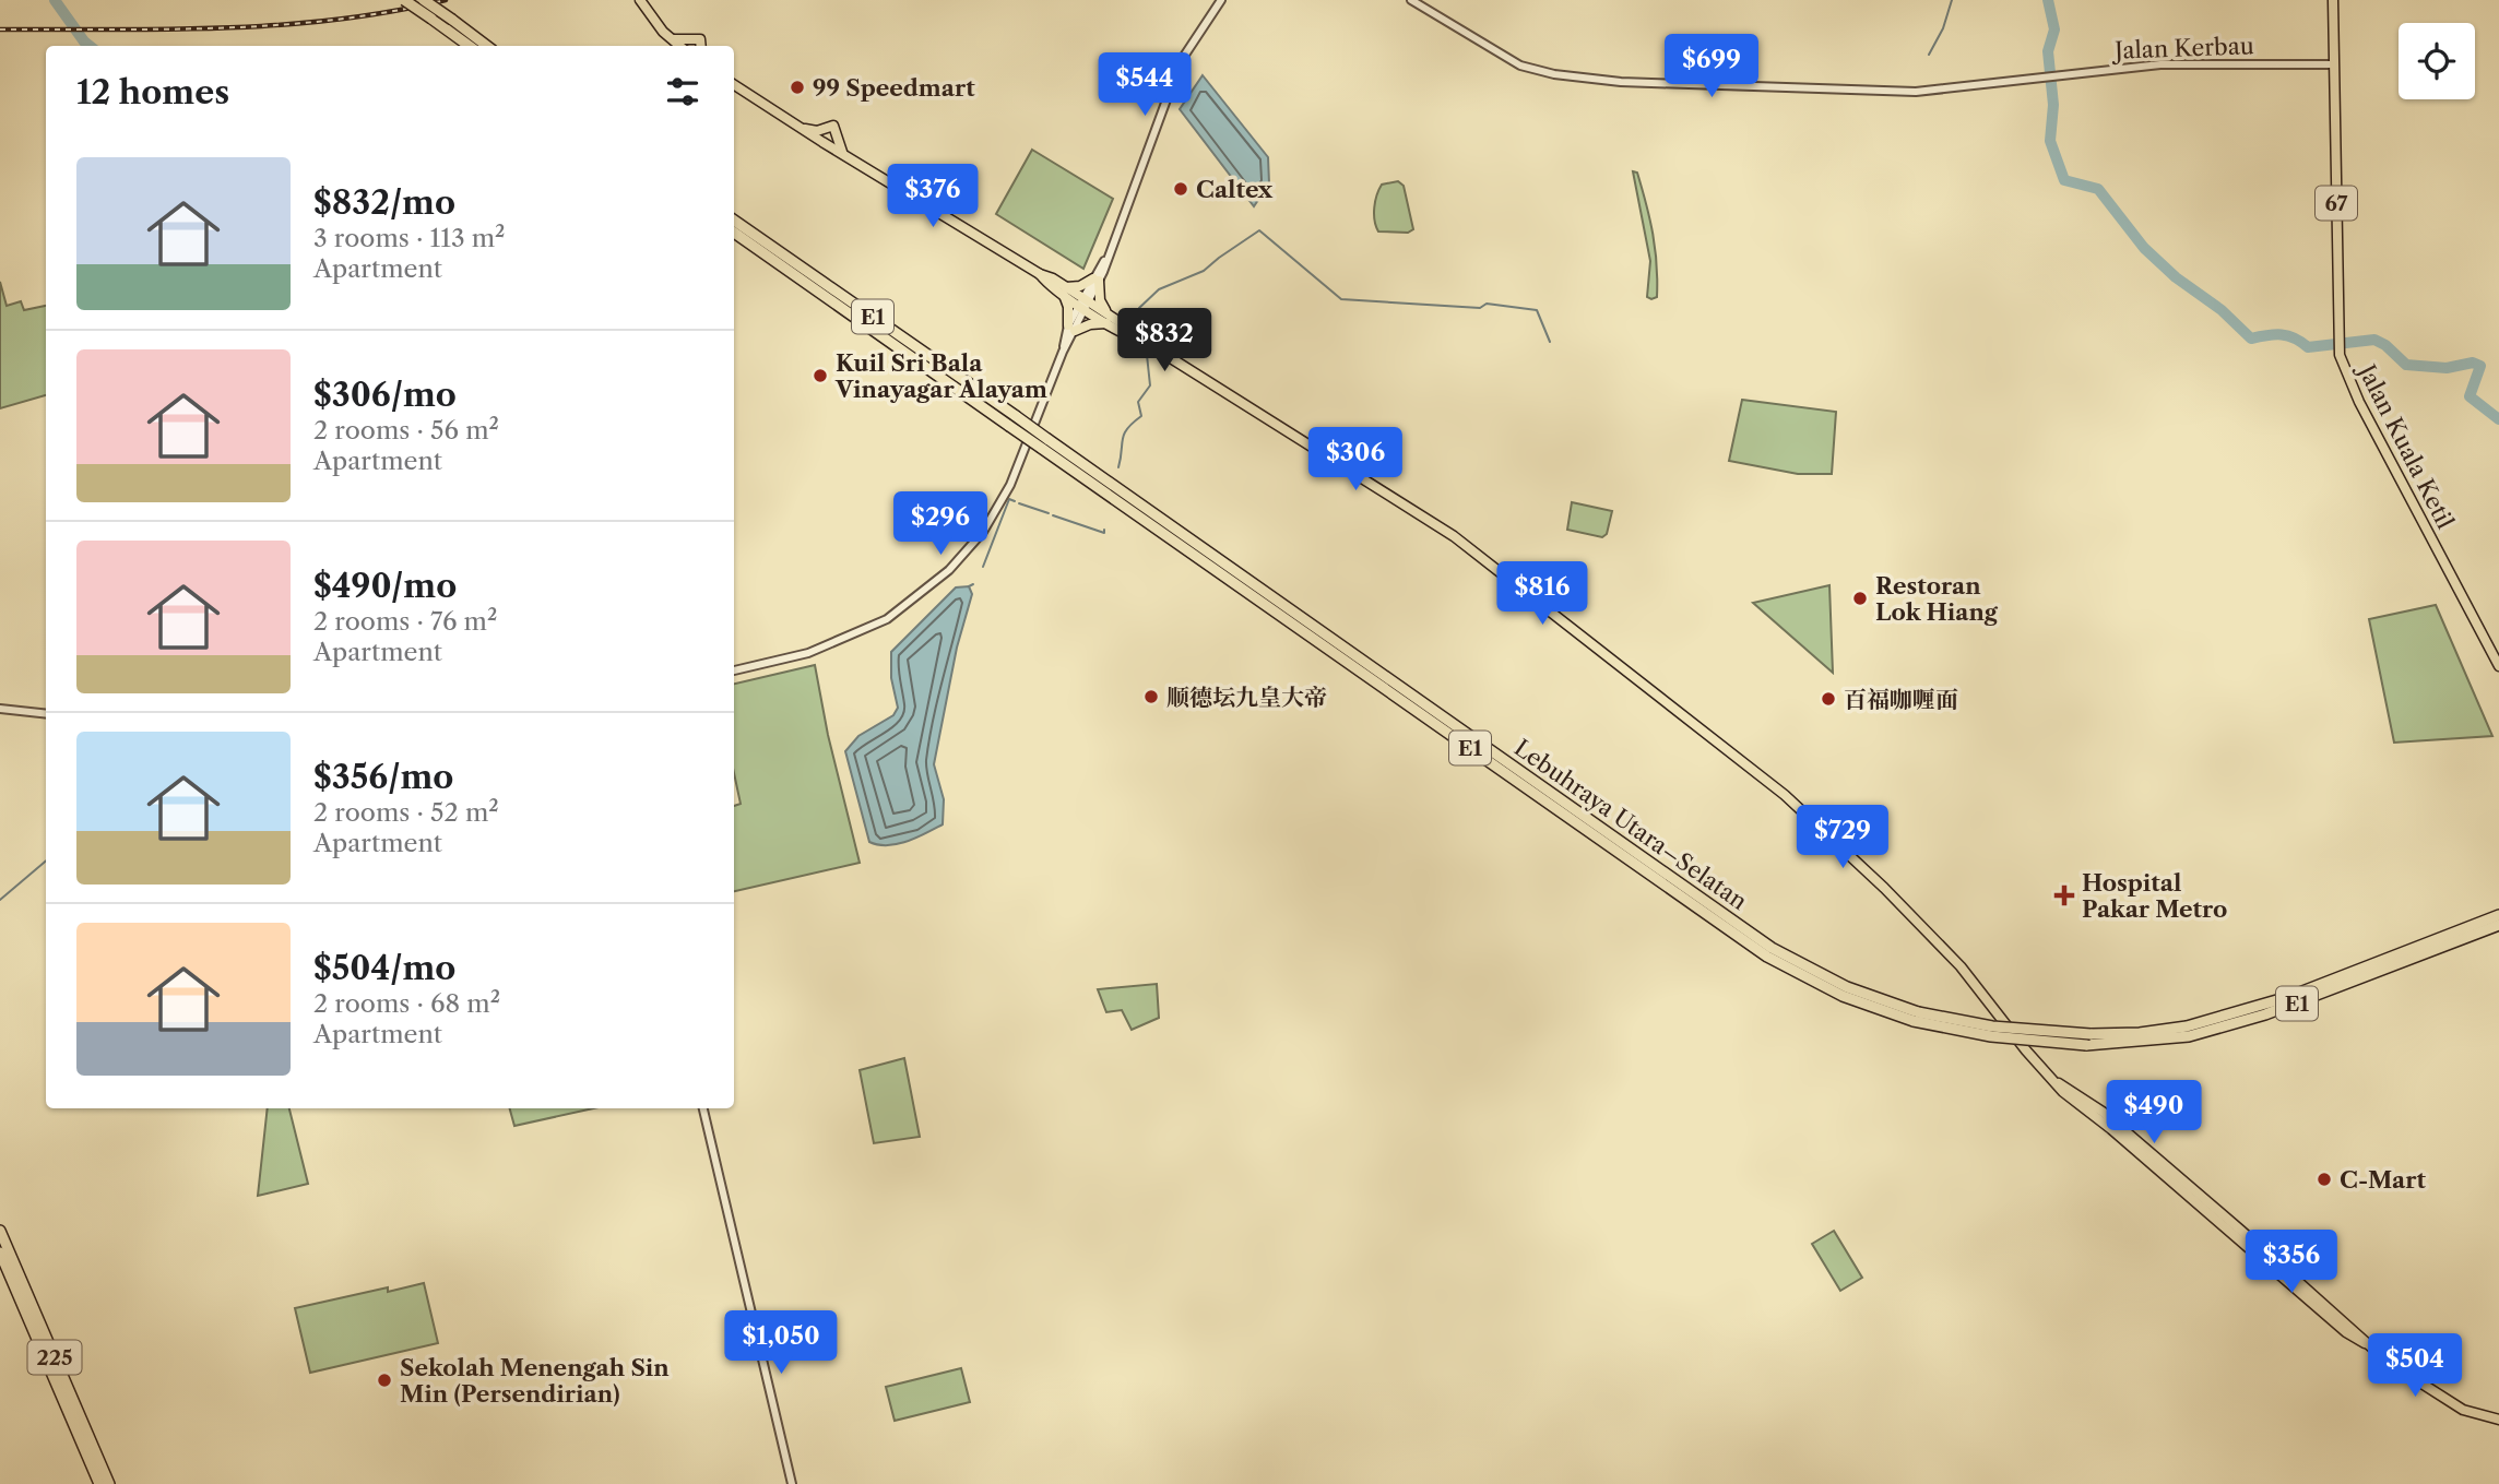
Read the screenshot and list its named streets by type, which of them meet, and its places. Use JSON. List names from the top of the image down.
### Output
{
  "streets": {
    "highway": ["E1", "Lebuhraya Utara–Selatan", "225"],
    "main road": ["67", "Jalan Kuala Ketil"],
    "street": ["Jalan Kerbau"]
  },
  "crossings": [
    ["Jalan Kerbau", "Jalan Kuala Ketil"]
  ],
  "places": {
    "other": [
      "99 Speedmart",
      "Caltex",
      "Kuil Sri Bala Vinayagar Alayam",
      "Restoran Lok Hiang",
      "顺德坛九皇大帝",
      "百福咖喱面",
      "C-Mart",
      "Sekolah Menengah Sin Min (Persendirian)"
    ],
    "health": ["Hospital Pakar Metro"]
  },
  "page": {
    "price": [
      "$699",
      "$544",
      "$376",
      "$832",
      "$306",
      "$296",
      "$816",
      "$729",
      "$490",
      "$356",
      "$1,050",
      "$504"
    ],
    "heading": "12 homes",
    "list": [
      {
        "name": "$832/mo",
        "note": "3 rooms · 113 m² · Apartment"
      },
      {
        "name": "$306/mo",
        "note": "2 rooms · 56 m² · Apartment"
      },
      {
        "name": "$490/mo",
        "note": "2 rooms · 76 m² · Apartment"
      },
      {
        "name": "$356/mo",
        "note": "2 rooms · 52 m² · Apartment"
      },
      {
        "name": "$504/mo",
        "note": "2 rooms · 68 m² · Apartment"
      }
    ]
  }
}
